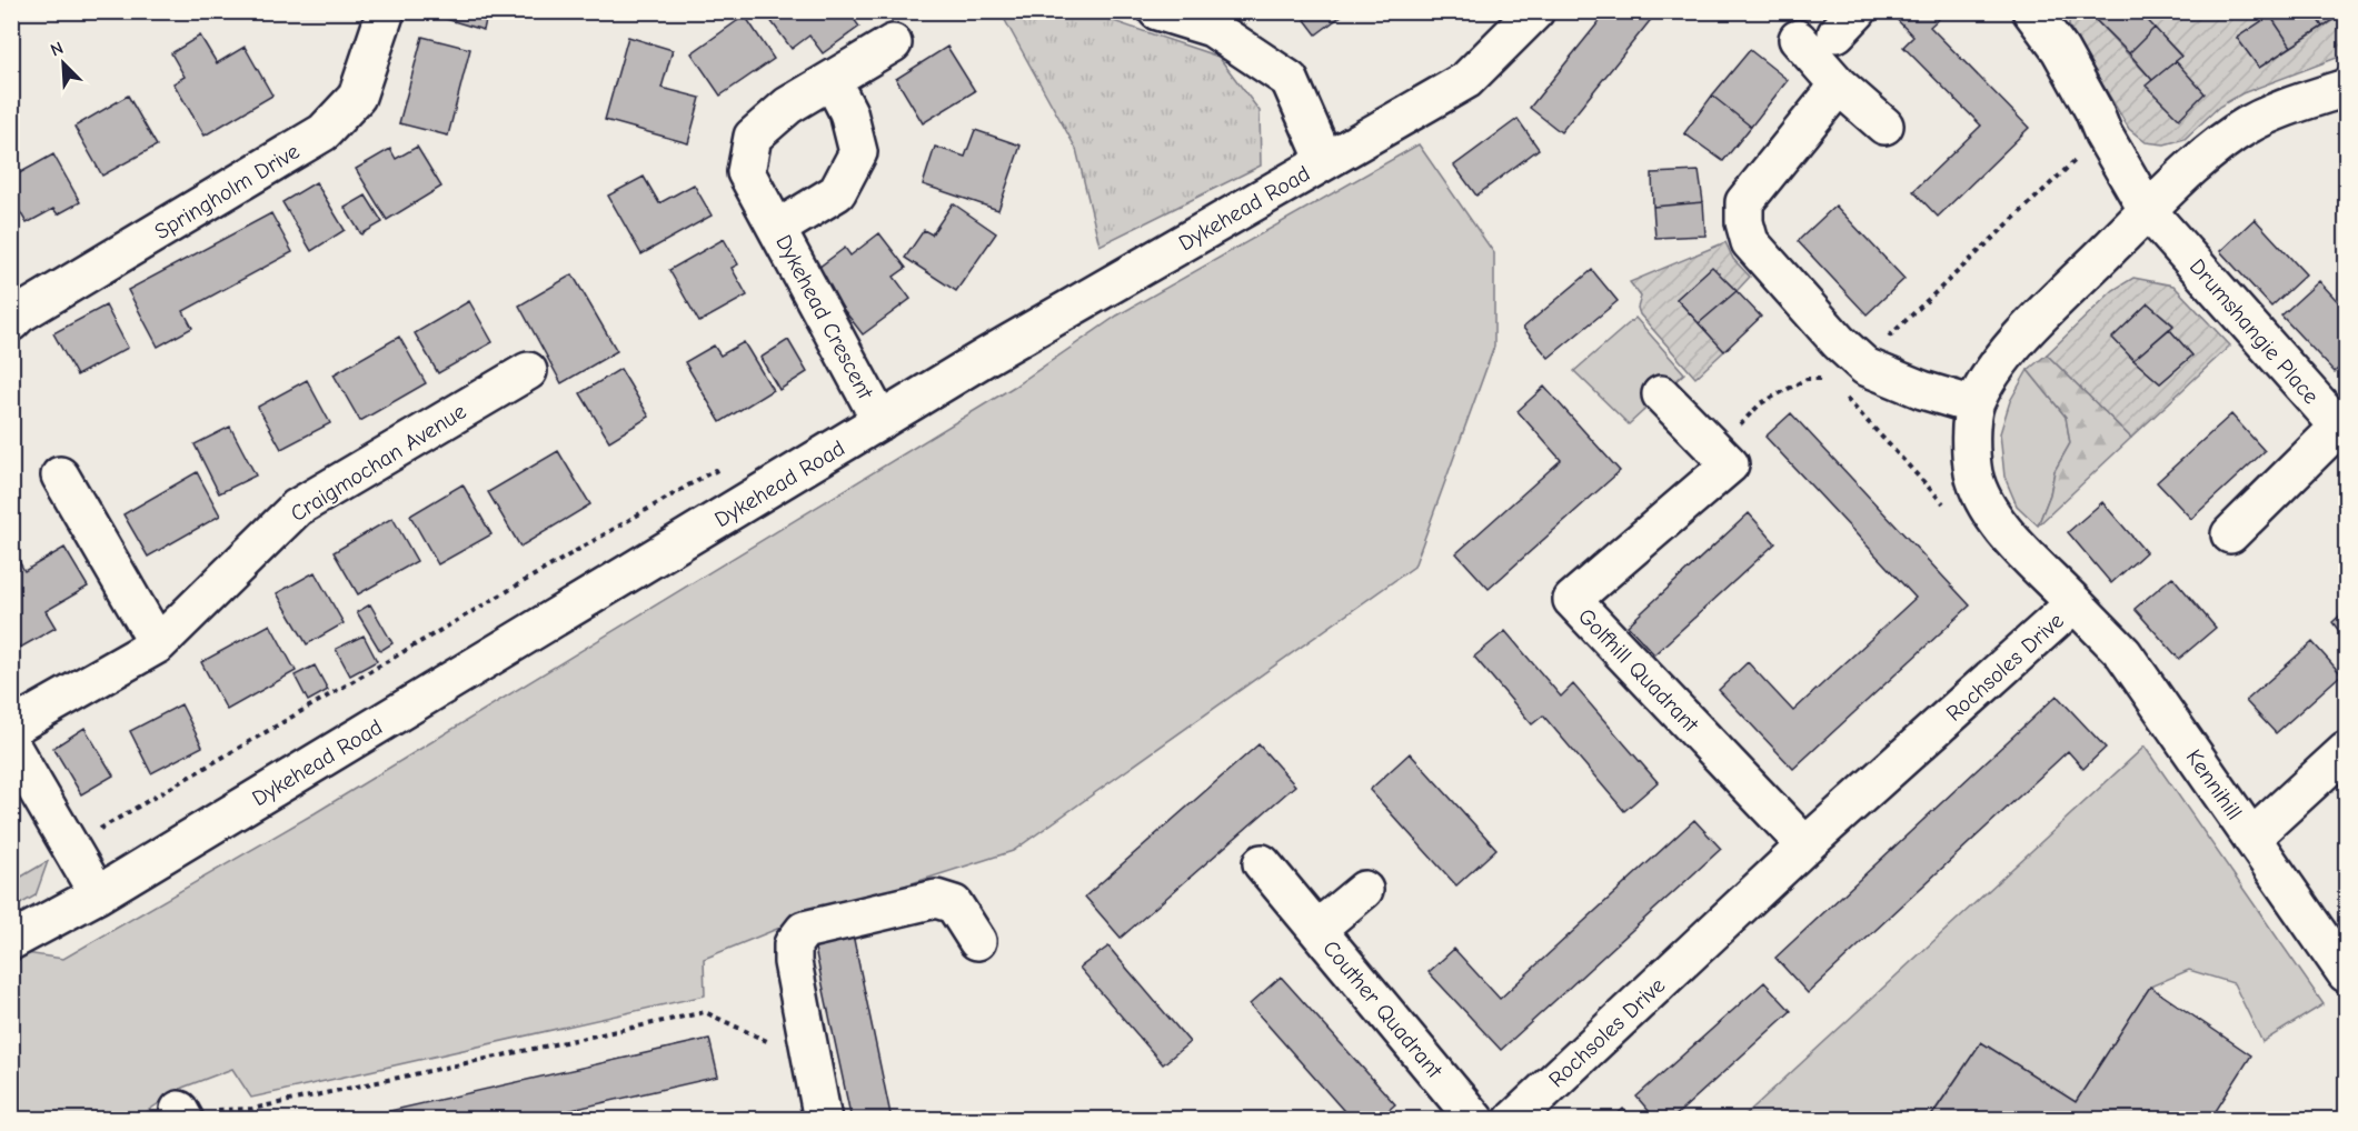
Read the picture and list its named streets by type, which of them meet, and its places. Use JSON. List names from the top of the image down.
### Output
{
  "streets": {
    "street": [
      "Springholm Drive",
      "Dykehead Road",
      "Dykehead Crescent",
      "Drumshangie Place",
      "Craigmochan Avenue",
      "Rochsoles Drive",
      "Golfhill Quadrant",
      "Kennihill",
      "Couther Quadrant"
    ]
  },
  "crossings": [
    ["Dykehead Road", "Dykehead Crescent"],
    ["Drumshangie Place", "Rochsoles Drive"],
    ["Rochsoles Drive", "Golfhill Quadrant"],
    ["Rochsoles Drive", "Kennihill"]
  ],
  "north": "top left"
}
